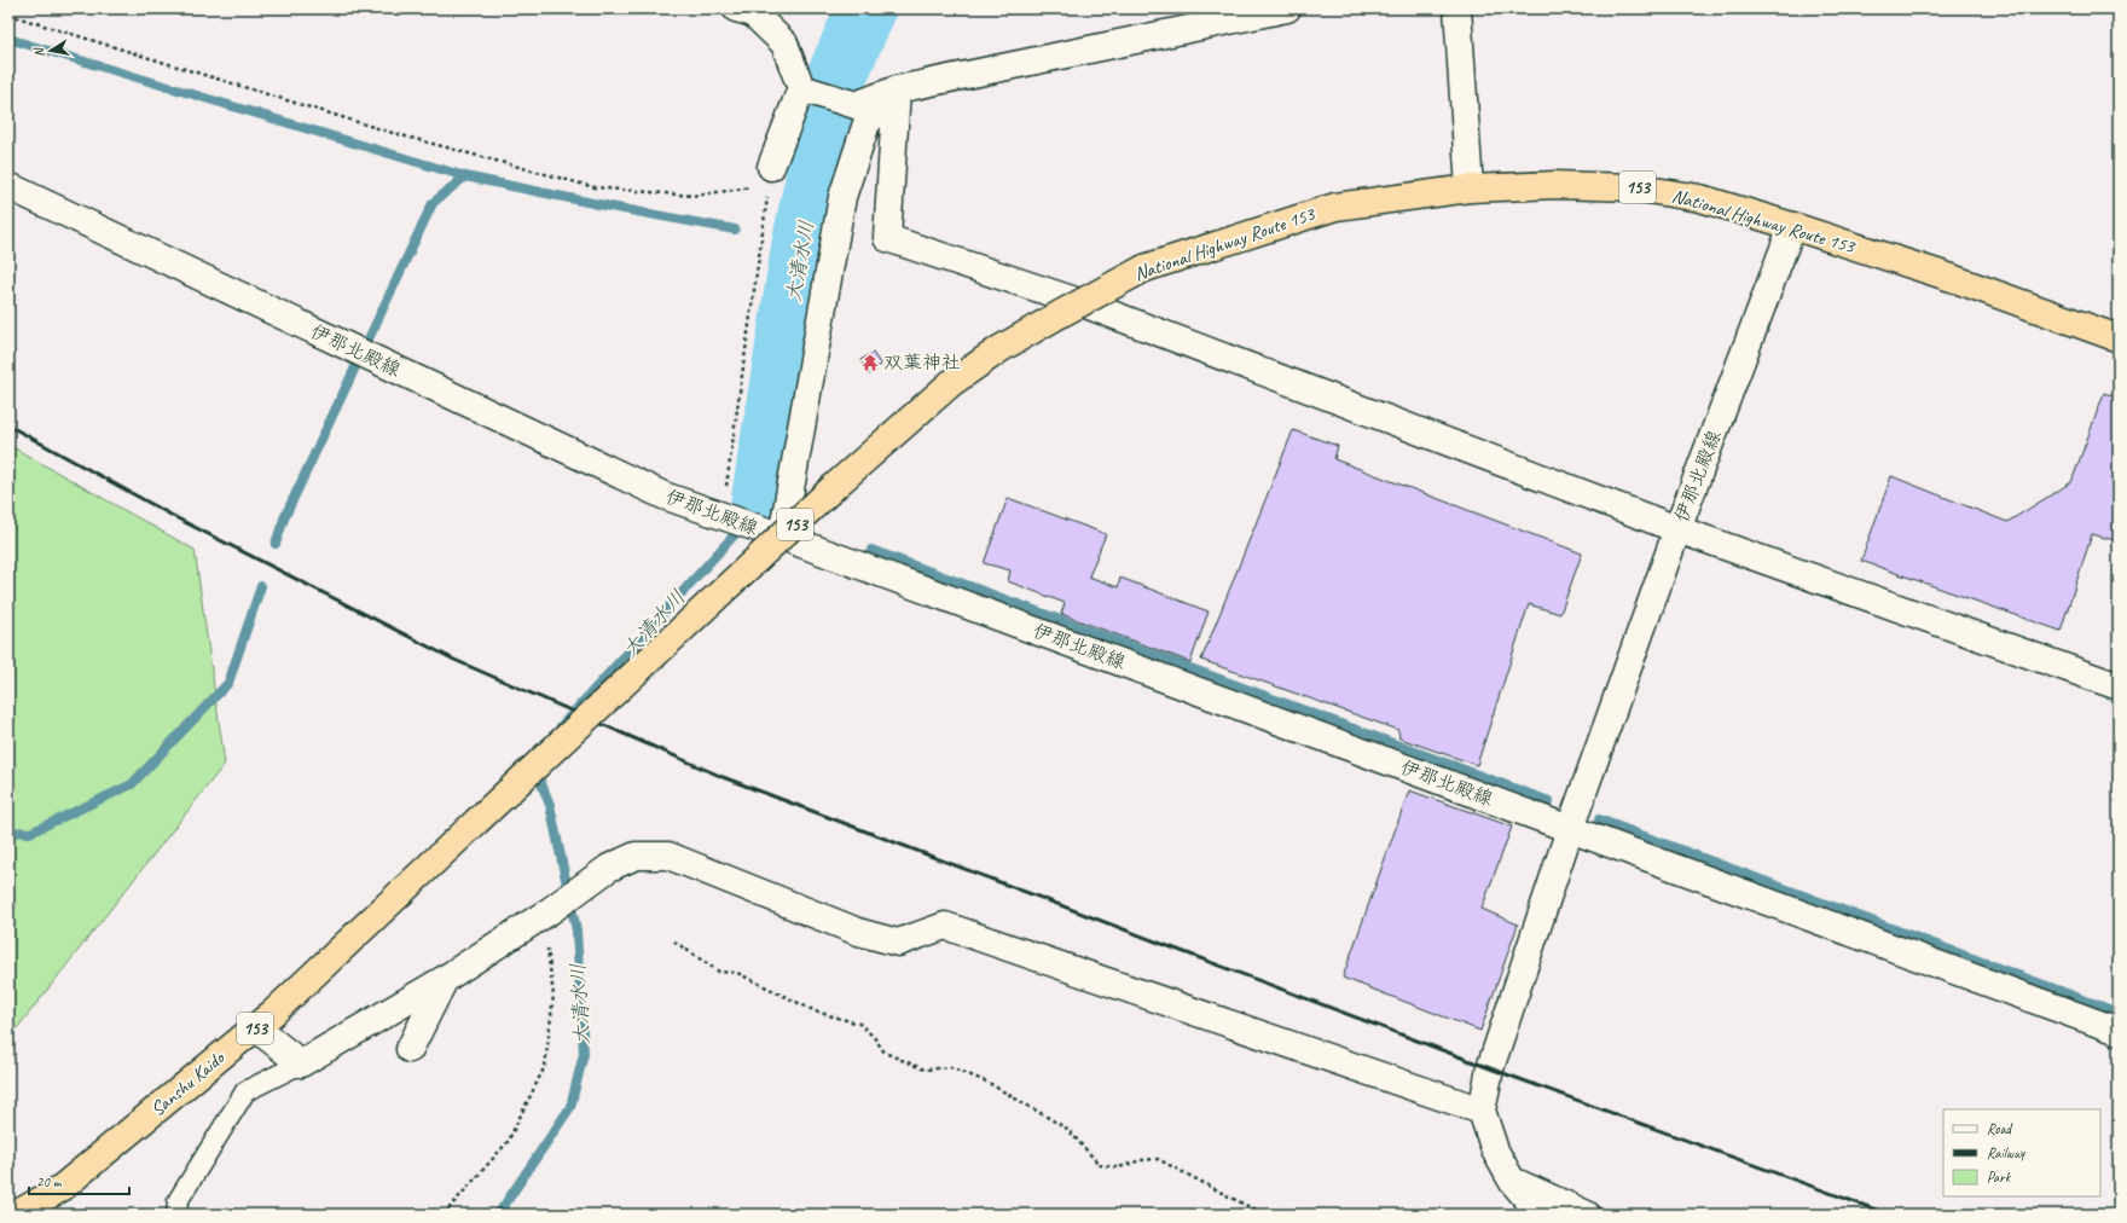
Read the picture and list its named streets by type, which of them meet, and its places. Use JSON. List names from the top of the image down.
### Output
{
  "streets": {
    "highway": ["153", "National Highway Route 153", "Sanshu Kaido"],
    "street": ["伊那北殿線"]
  },
  "crossings": [
    ["National Highway Route 153", "伊那北殿線"],
    ["National Highway Route 153", "Sanshu Kaido"]
  ],
  "water": ["大清水川"],
  "places": {
    "temple": ["双葉神社"]
  },
  "legend": ["Road", "Railway", "Park"],
  "scale_bar": "20 m",
  "north": "left"
}
